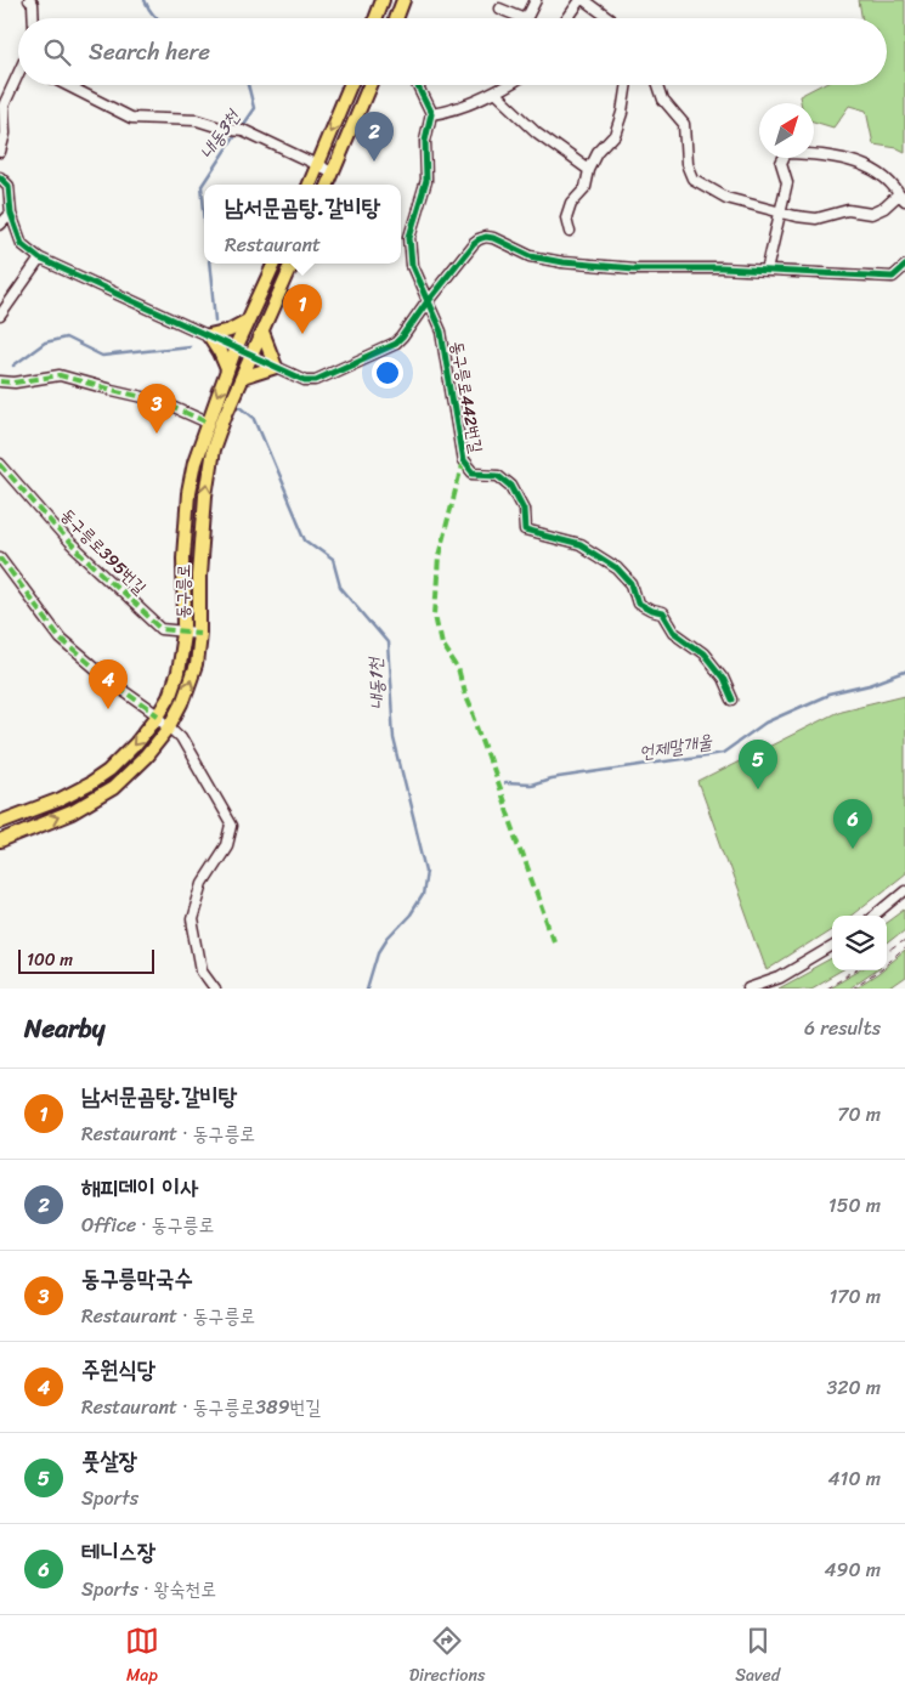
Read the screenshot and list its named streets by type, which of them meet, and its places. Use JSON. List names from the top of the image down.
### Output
{
  "streets": {
    "main road": ["동구릉로"],
    "street": ["동구릉로442번길", "동구릉로395번길"]
  },
  "crossings": [
    ["동구릉로395번길", "동구릉로"]
  ],
  "water": ["내동3천", "내동1천", "언제말개울"],
  "scale_bar": "100 m",
  "north": "top right",
  "page": {
    "search": "Search here",
    "pins": [
      "2",
      "1",
      "3",
      "4",
      "5",
      "6"
    ],
    "popup": ["남서문곰탕.갈비탕", "Restaurant"],
    "scale": "100 m",
    "heading": ["Nearby", "6 results"],
    "list": [
      {
        "mark": "1",
        "name": "남서문곰탕.갈비탕",
        "note": "Restaurant · 동구릉로",
        "value": "70 m"
      },
      {
        "mark": "2",
        "name": "해피데이 이사",
        "note": "Office · 동구릉로",
        "value": "150 m"
      },
      {
        "mark": "3",
        "name": "동구릉막국수",
        "note": "Restaurant · 동구릉로",
        "value": "170 m"
      },
      {
        "mark": "4",
        "name": "주원식당",
        "note": "Restaurant · 동구릉로389번길",
        "value": "320 m"
      },
      {
        "mark": "5",
        "name": "풋살장",
        "note": "Sports",
        "value": "410 m"
      },
      {
        "mark": "6",
        "name": "테니스장",
        "note": "Sports · 왕숙천로",
        "value": "490 m"
      }
    ],
    "nav": ["Map", "Directions", "Saved"]
  }
}
